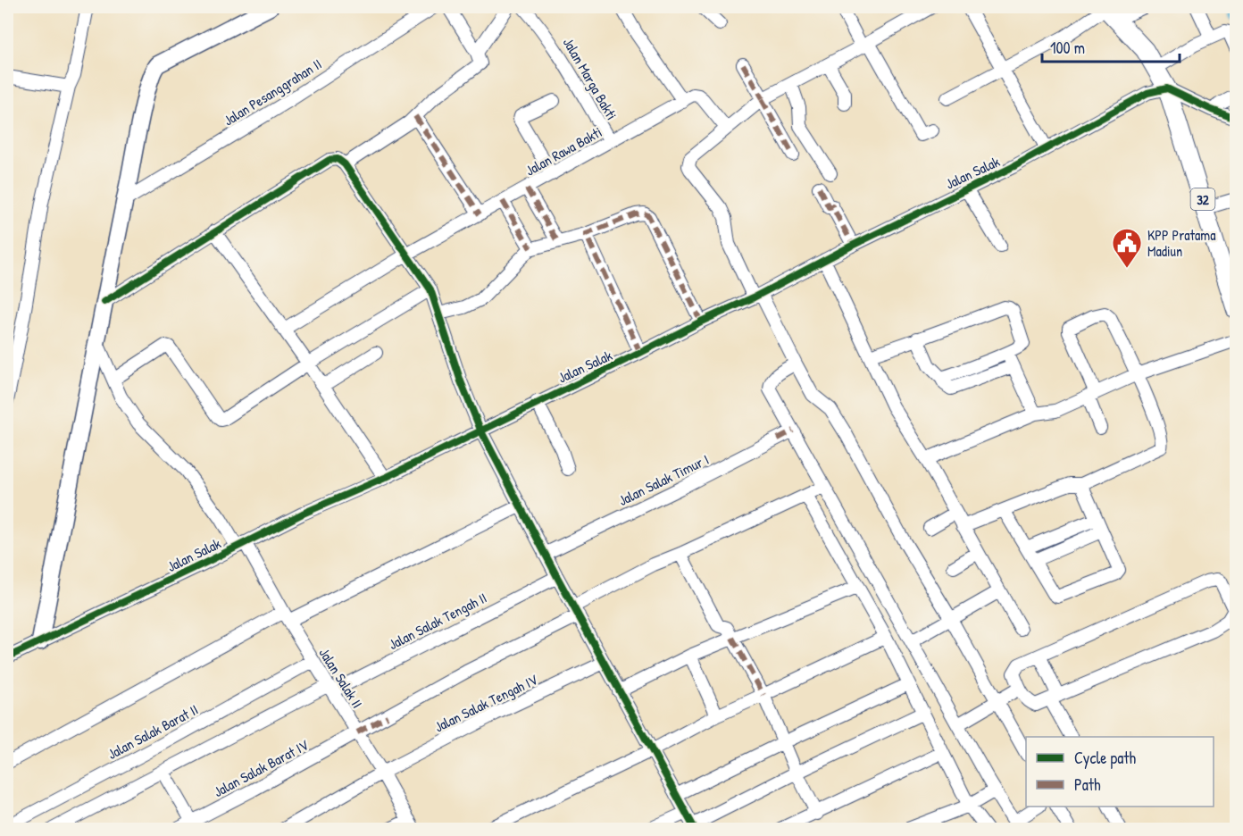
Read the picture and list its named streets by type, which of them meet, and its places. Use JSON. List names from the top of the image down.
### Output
{
  "streets": {
    "highway": ["32"],
    "street": [
      "Jalan Marga Bakti",
      "Jalan Pesanggrahan II",
      "Jalan Rawa Bakti",
      "Jalan Salak",
      "Jalan Salak Timur I",
      "Jalan Salak Tengah II",
      "Jalan Salak II",
      "Jalan Salak Tengah IV",
      "Jalan Salak Barat II",
      "Jalan Salak Barat IV"
    ]
  },
  "crossings": [
    ["Jalan Marga Bakti", "Jalan Rawa Bakti"],
    ["Jalan Salak", "32"],
    ["Jalan Salak", "Jalan Salak II"],
    ["Jalan Salak Tengah II", "Jalan Salak II"],
    ["Jalan Salak II", "Jalan Salak Tengah IV"],
    ["Jalan Salak II", "Jalan Salak Barat II"],
    ["Jalan Salak II", "Jalan Salak Barat IV"]
  ],
  "places": {
    "public building": ["KPP Pratama Madiun"]
  },
  "legend": ["Cycle path", "Path"],
  "scale_bar": "100 m"
}
